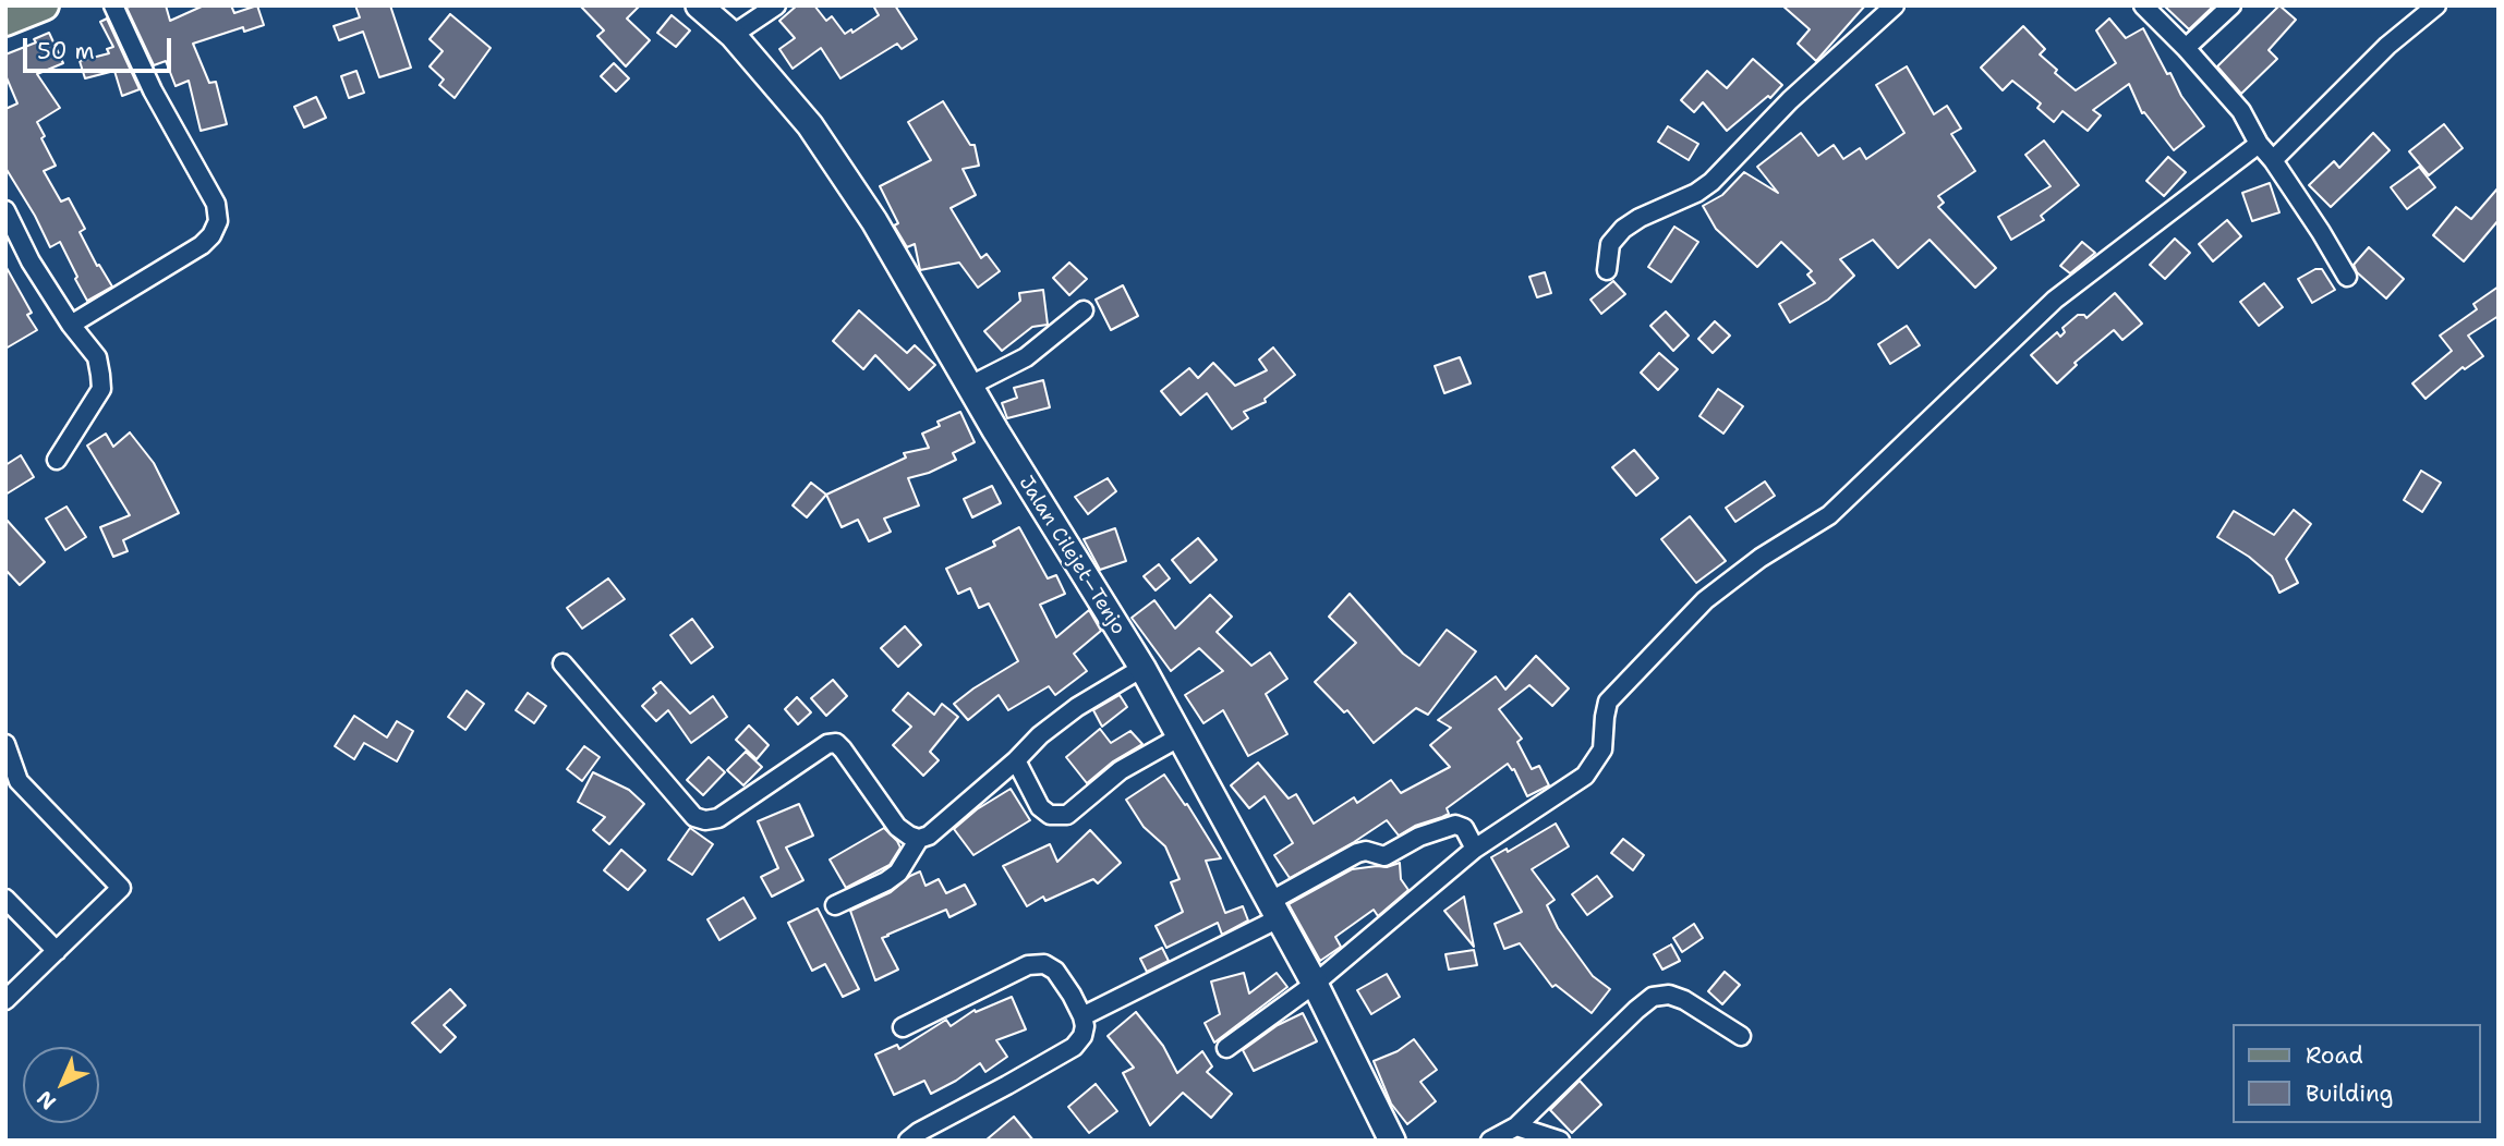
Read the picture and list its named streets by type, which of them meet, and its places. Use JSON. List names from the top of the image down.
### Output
{
  "streets": {
    "main road": ["Jalan Cilejet–Tenjo"]
  },
  "legend": ["Road", "Building"],
  "scale_bar": "50 m",
  "north": "bottom left"
}
